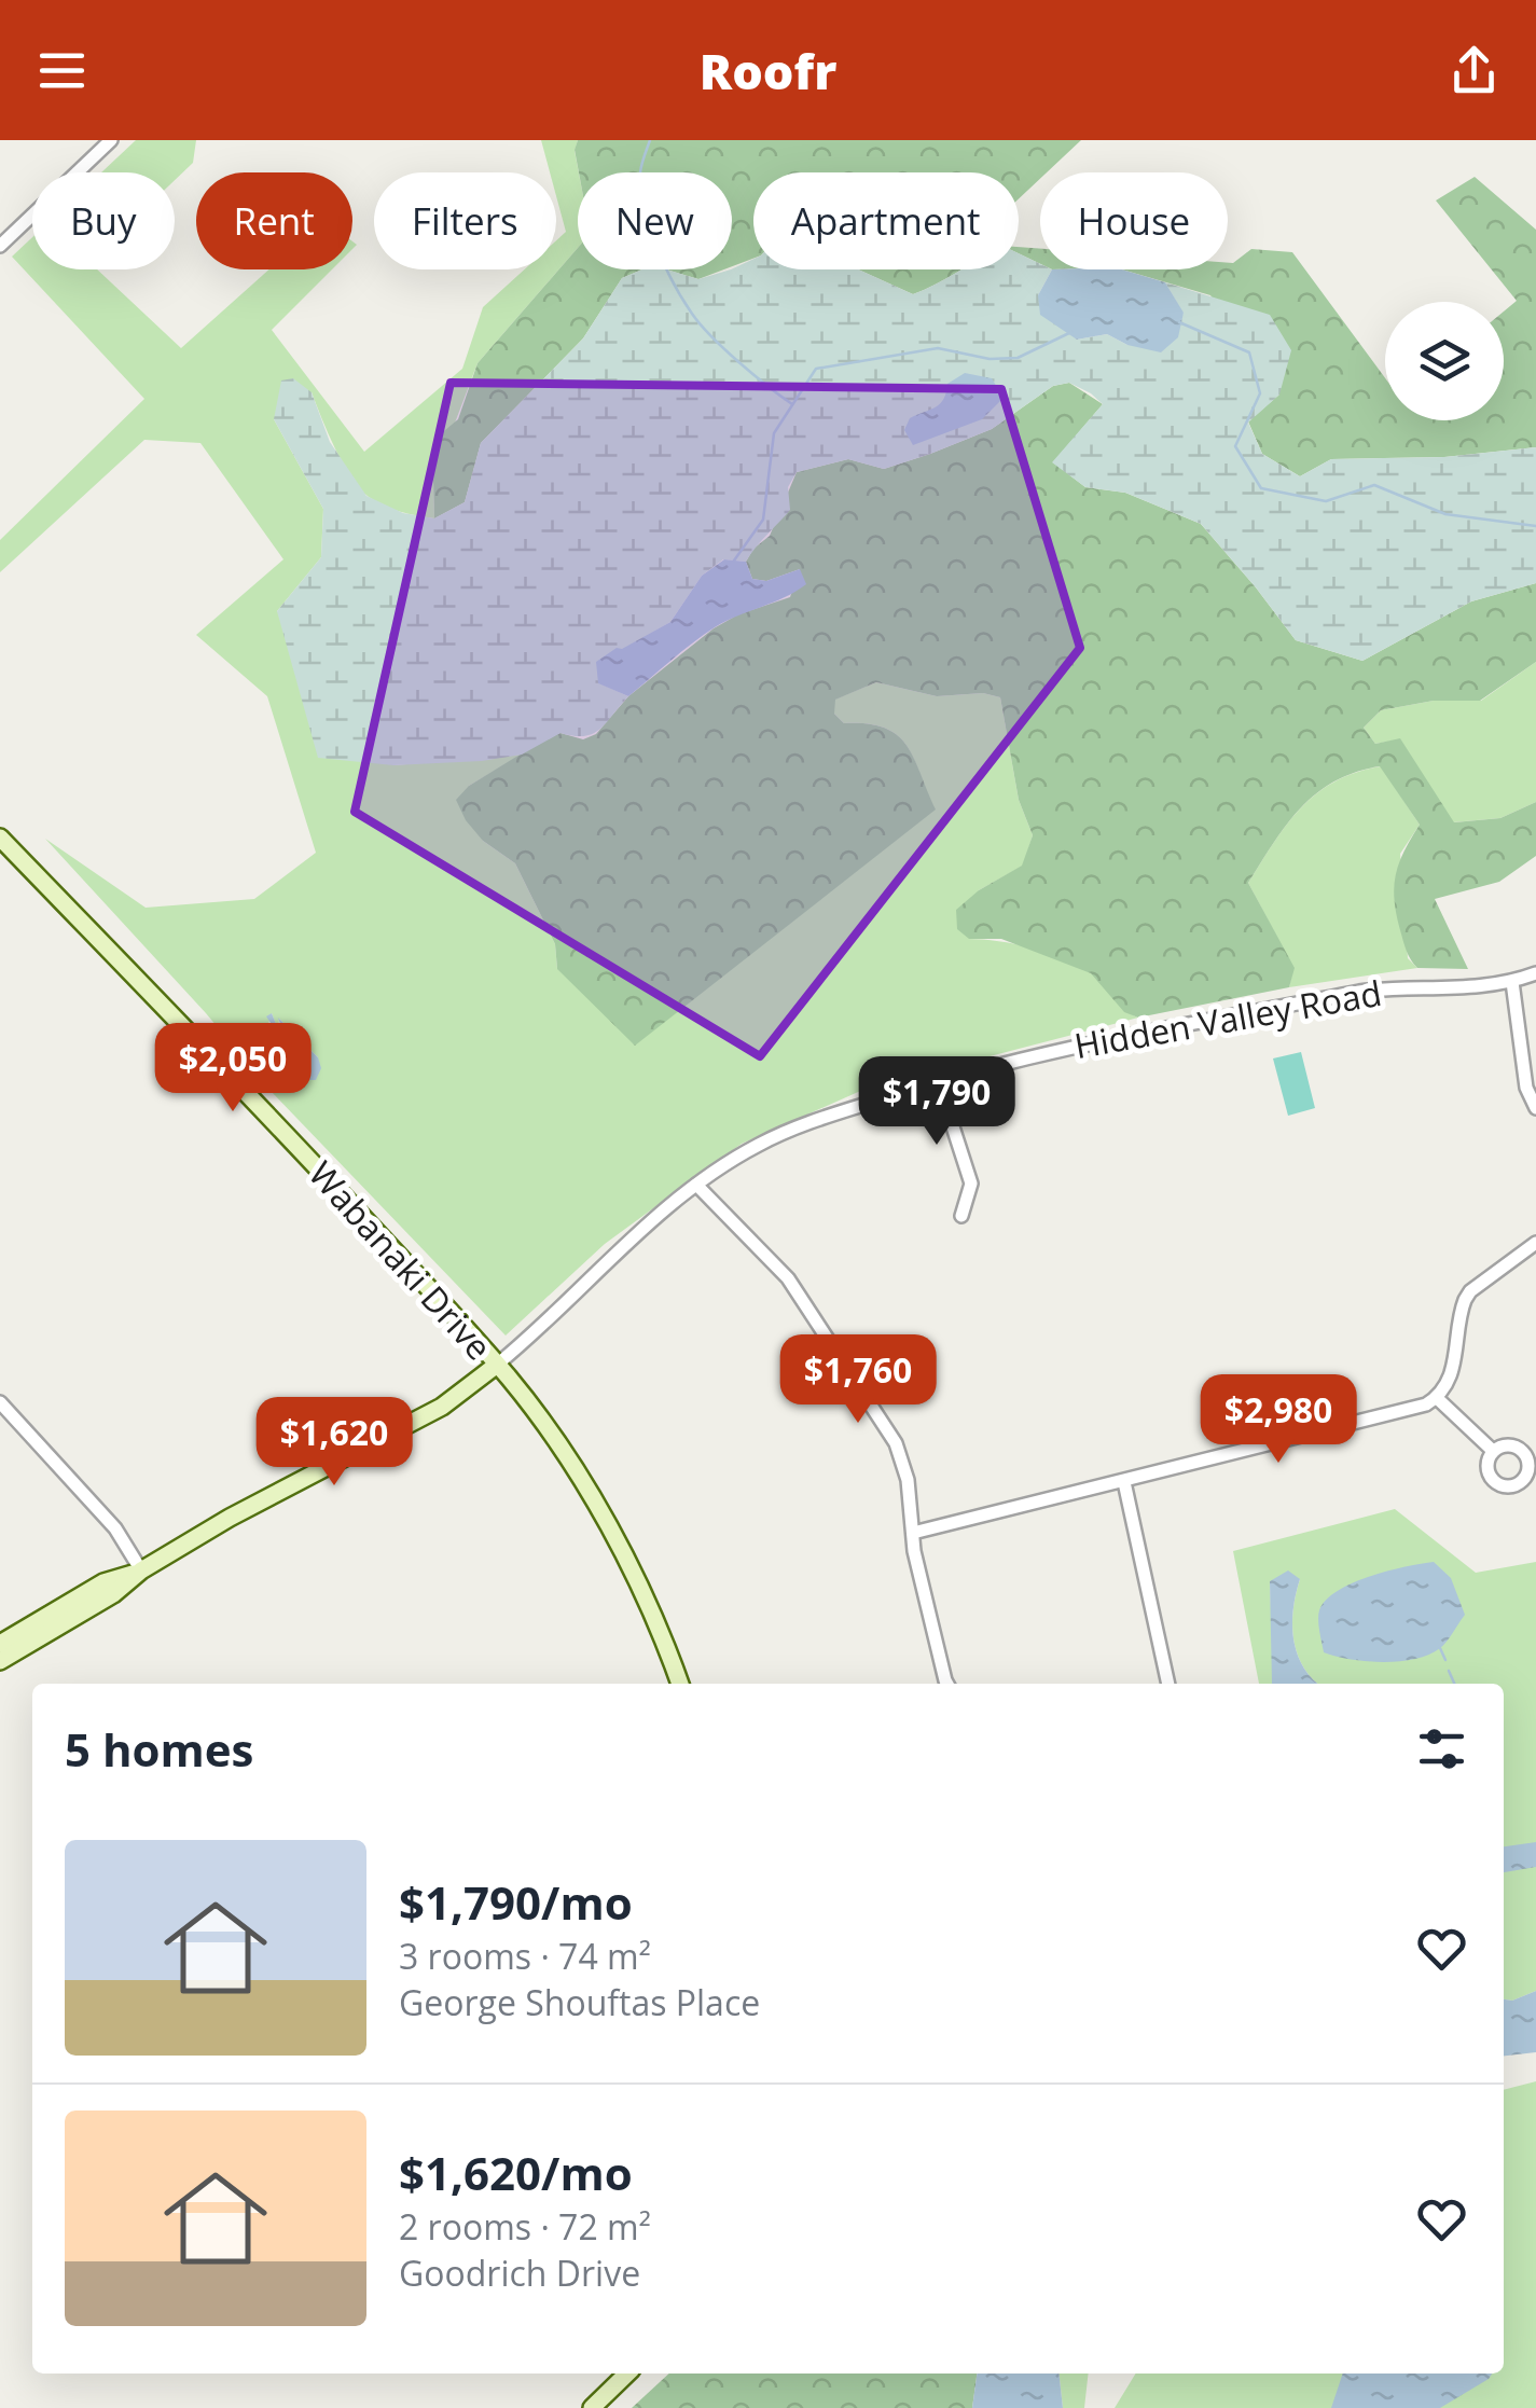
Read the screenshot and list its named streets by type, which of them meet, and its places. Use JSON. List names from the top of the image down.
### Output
{
  "streets": {
    "street": ["Hidden Valley Road", "Wabanaki Drive"]
  },
  "crossings": [
    ["Hidden Valley Road", "Wabanaki Drive"]
  ],
  "page": {
    "header": "Roofr",
    "chip": [
      "Buy",
      "Rent",
      "Filters",
      "New",
      "Apartment",
      "House"
    ],
    "price": [
      "$2,050",
      "$1,790",
      "$1,760",
      "$2,980",
      "$1,620"
    ],
    "heading": "5 homes",
    "list": [
      {
        "name": "$1,790/mo",
        "note": "3 rooms · 74 m² · George Shouftas Place"
      },
      {
        "name": "$1,620/mo",
        "note": "2 rooms · 72 m² · Goodrich Drive"
      }
    ]
  }
}
